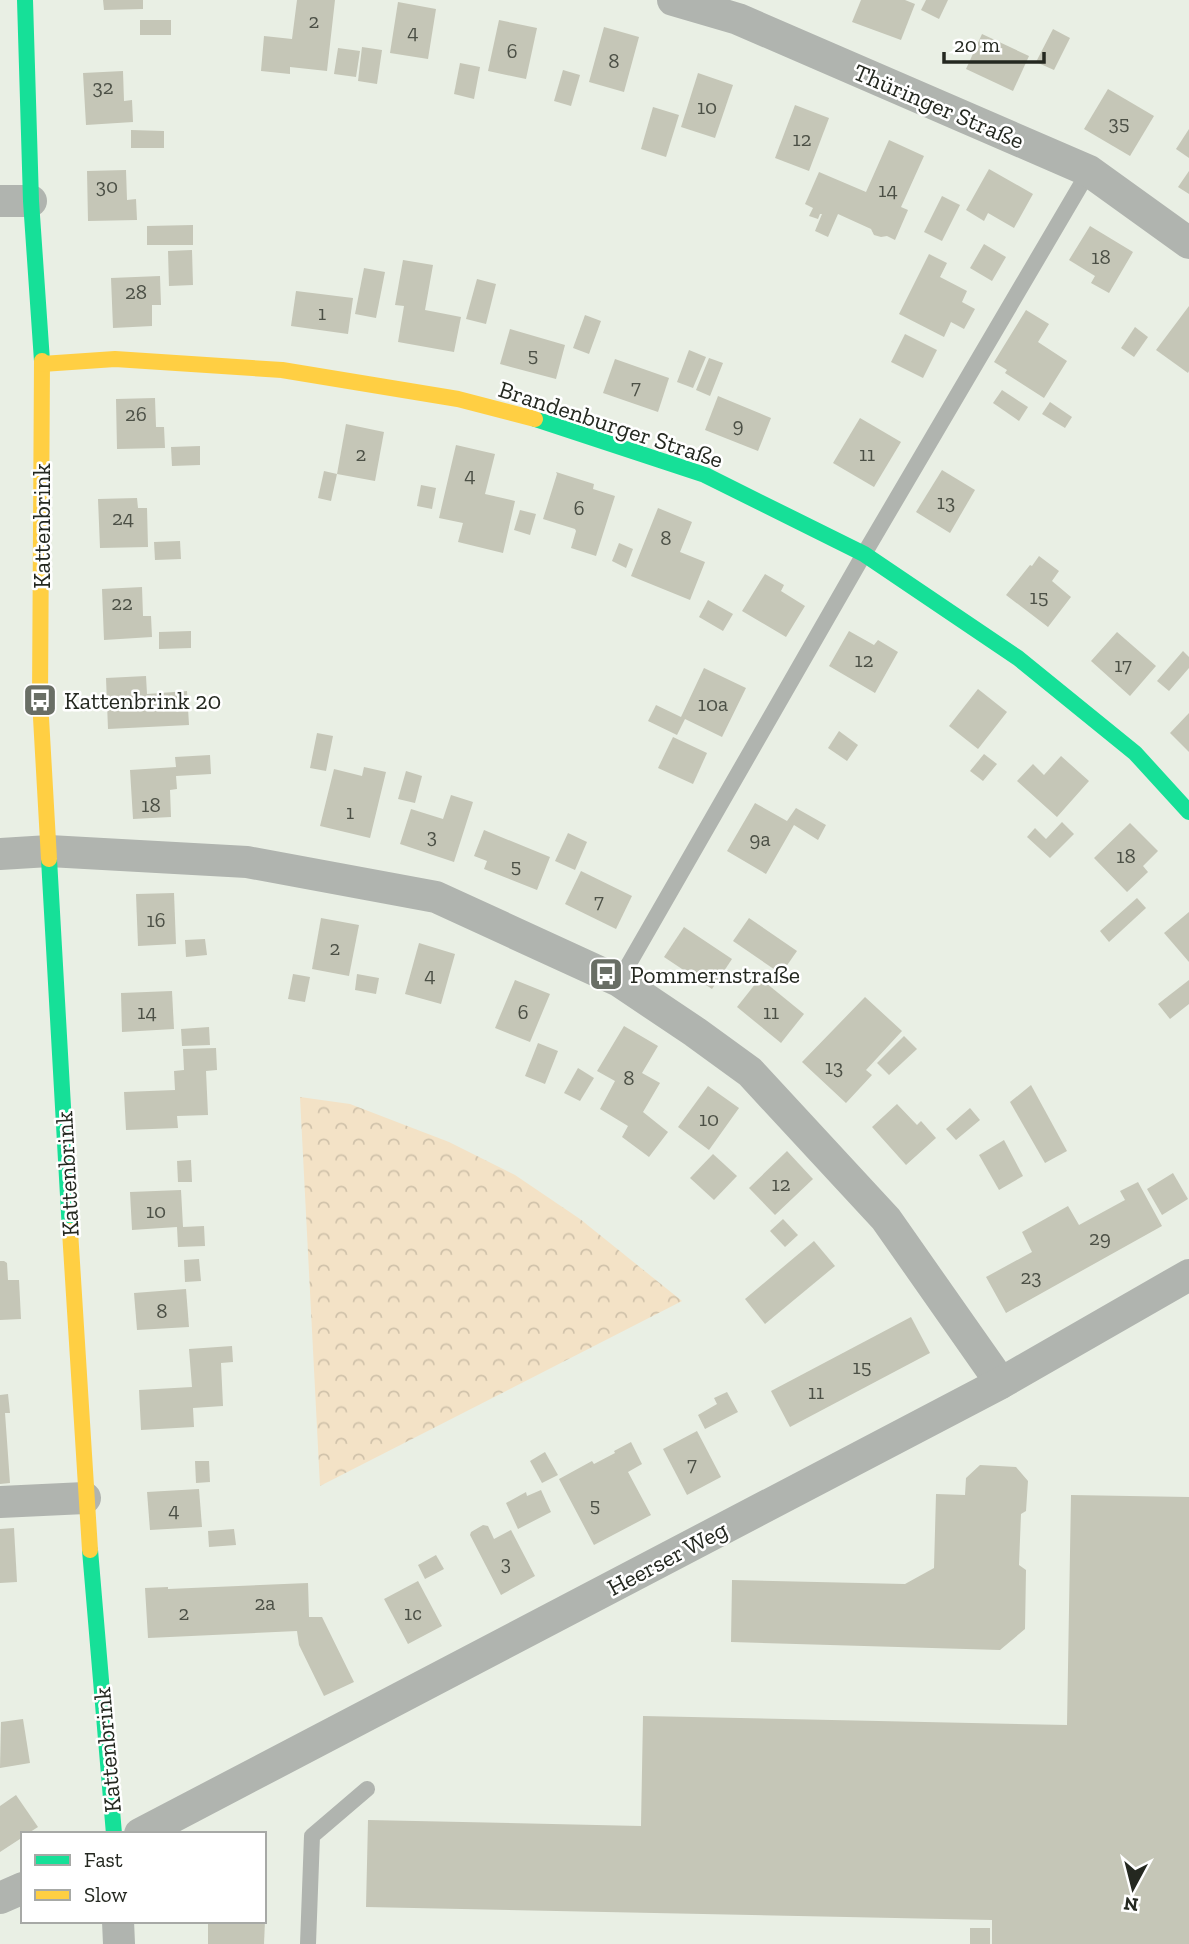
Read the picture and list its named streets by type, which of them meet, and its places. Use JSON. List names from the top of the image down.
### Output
{
  "streets": {
    "street": [
      "Thüringer Straße",
      "Brandenburger Straße",
      "Kattenbrink",
      "Heerser Weg"
    ]
  },
  "crossings": [
    ["Brandenburger Straße", "Kattenbrink"]
  ],
  "places": {
    "bus stop": ["Kattenbrink 20", "Pommernstraße"]
  },
  "house_numbers": [
    "2",
    "4",
    "6",
    "8",
    "32",
    "10",
    "35",
    "12",
    "30",
    "14",
    "18",
    "28",
    "1",
    "5",
    "7",
    "26",
    "9",
    "2",
    "11",
    "4",
    "13",
    "6",
    "24",
    "8",
    "15",
    "22",
    "12",
    "17",
    "10a",
    "18",
    "1",
    "3",
    "9a",
    "18",
    "5",
    "7",
    "16",
    "2",
    "4",
    "14",
    "6",
    "11",
    "13",
    "8",
    "10",
    "12",
    "10",
    "29",
    "23",
    "8",
    "15",
    "11",
    "7",
    "5",
    "4",
    "3",
    "2a",
    "2",
    "1c"
  ],
  "legend": ["Fast", "Slow"],
  "scale_bar": "20 m",
  "north": "bottom"
}
